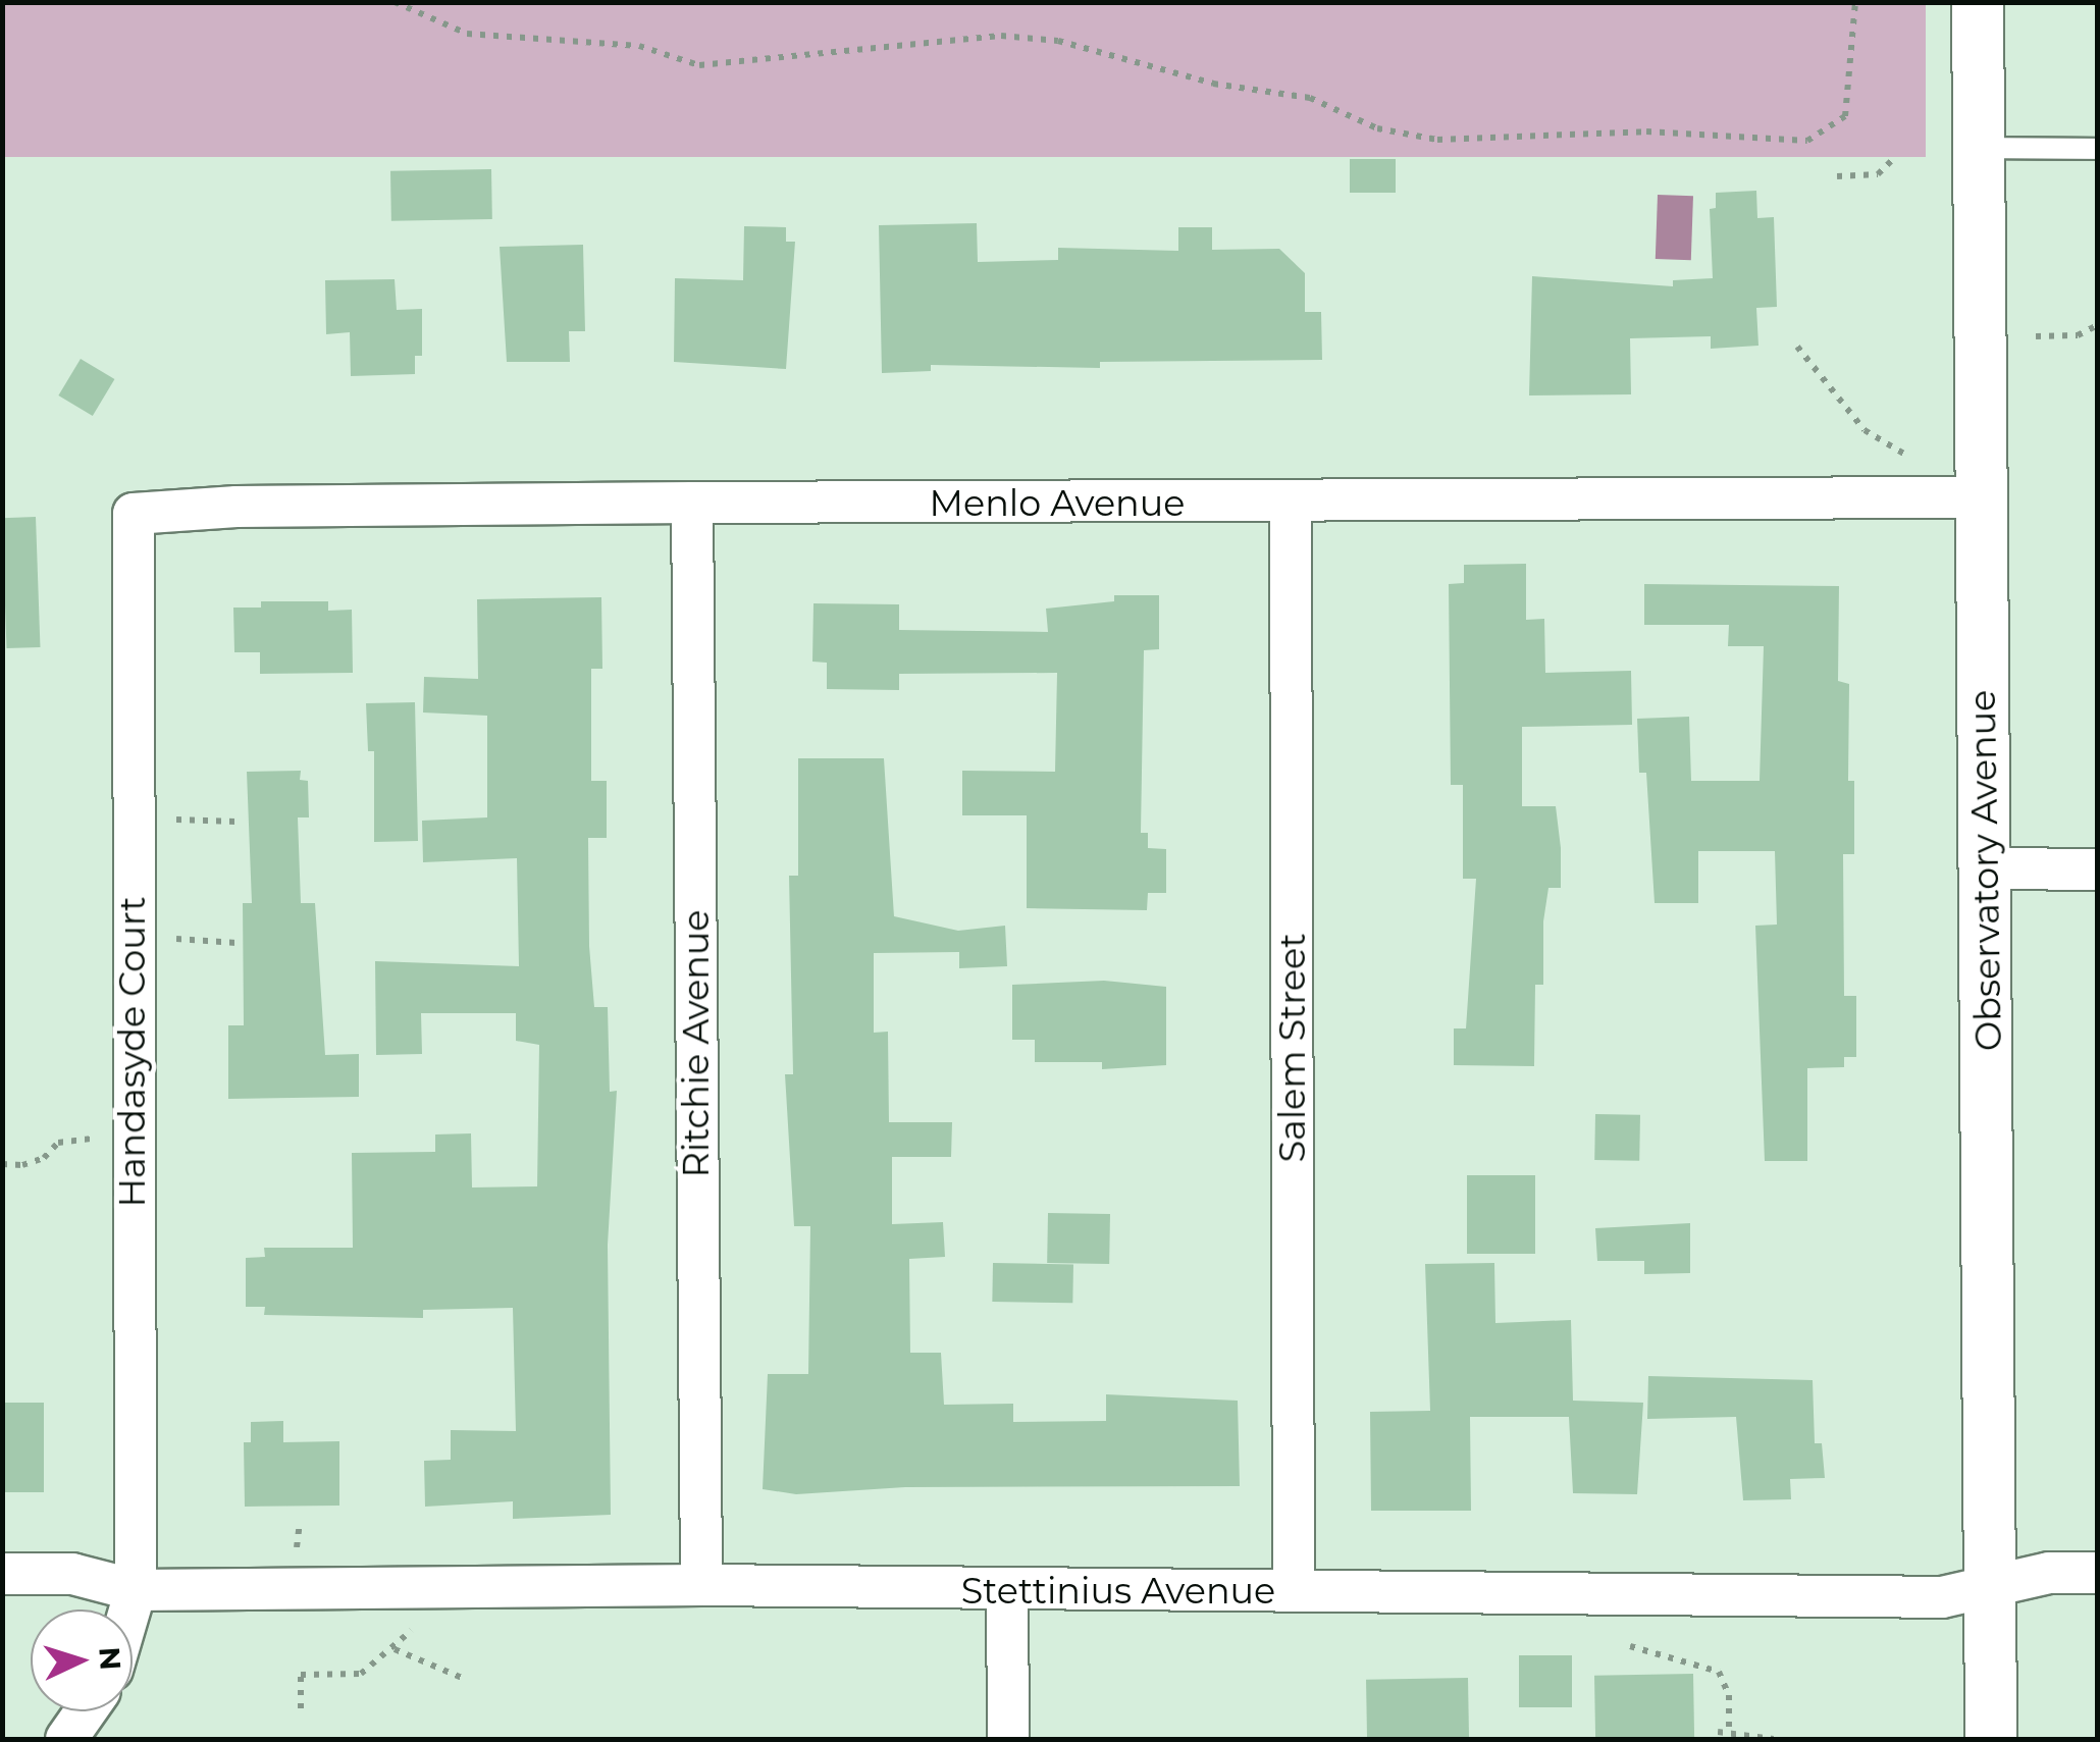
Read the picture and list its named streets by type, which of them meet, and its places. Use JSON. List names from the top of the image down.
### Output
{
  "streets": {
    "street": [
      "Menlo Avenue",
      "Observatory Avenue",
      "Ritchie Avenue",
      "Salem Street",
      "Handasyde Court",
      "Stettinius Avenue"
    ]
  },
  "crossings": [
    ["Menlo Avenue", "Observatory Avenue"],
    ["Menlo Avenue", "Ritchie Avenue"],
    ["Menlo Avenue", "Salem Street"],
    ["Menlo Avenue", "Handasyde Court"],
    ["Observatory Avenue", "Stettinius Avenue"],
    ["Ritchie Avenue", "Stettinius Avenue"],
    ["Salem Street", "Stettinius Avenue"],
    ["Handasyde Court", "Stettinius Avenue"]
  ],
  "north": "right"
}
